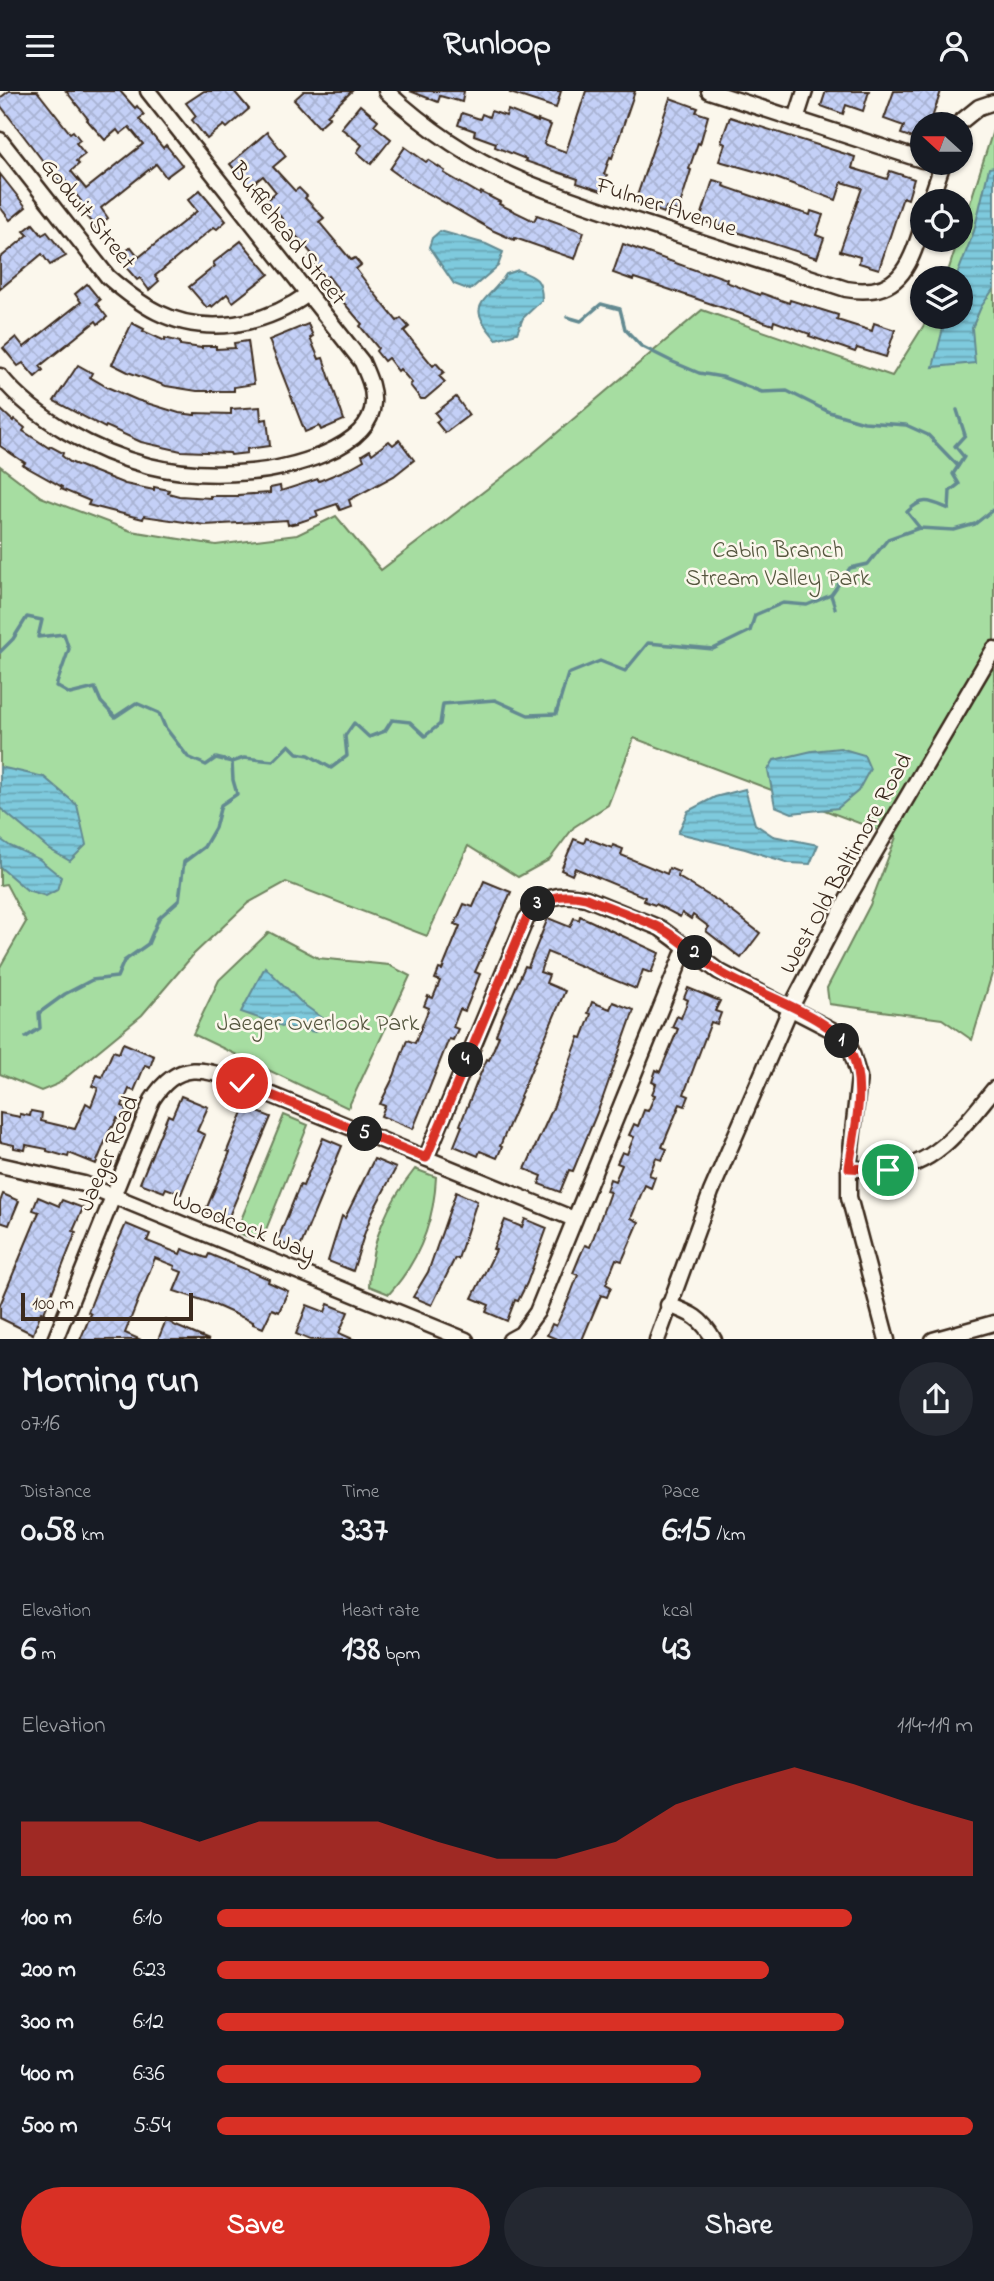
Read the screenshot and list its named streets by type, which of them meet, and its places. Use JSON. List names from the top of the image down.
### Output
{
  "streets": {
    "street": [
      "Fulmer Avenue",
      "Godwit Street",
      "Bufflehead Street",
      "West Old Baltimore Road",
      "Jaeger Road",
      "Woodcock Way"
    ]
  },
  "crossings": [
    ["Godwit Street", "Bufflehead Street"],
    ["Jaeger Road", "Woodcock Way"]
  ],
  "parks": ["Cabin Branch Stream Valley Park", "Jaeger Overlook Park"],
  "scale_bar": "100 m",
  "north": "left",
  "page": {
    "header": "Runloop",
    "pins": [
      "3",
      "2",
      "1",
      "4",
      "5"
    ],
    "scale": "100 m",
    "heading": ["Morning run", "07:16"],
    "stats": [
      ["Distance", "0.58 km"],
      ["Time", "3:37"],
      ["Pace", "6:15 /km"],
      ["Elevation", "6 m"],
      ["Heart rate", "138 bpm"],
      ["kcal", "43"]
    ],
    "chart": ["Elevation", "114–119 m"],
    "list": [
      {
        "name": "100 m",
        "note": "6:10"
      },
      {
        "name": "200 m",
        "note": "6:23"
      },
      {
        "name": "300 m",
        "note": "6:12"
      },
      {
        "name": "400 m",
        "note": "6:36"
      },
      {
        "name": "500 m",
        "note": "5:54"
      }
    ],
    "buttons": ["Save", "Share"]
  }
}
